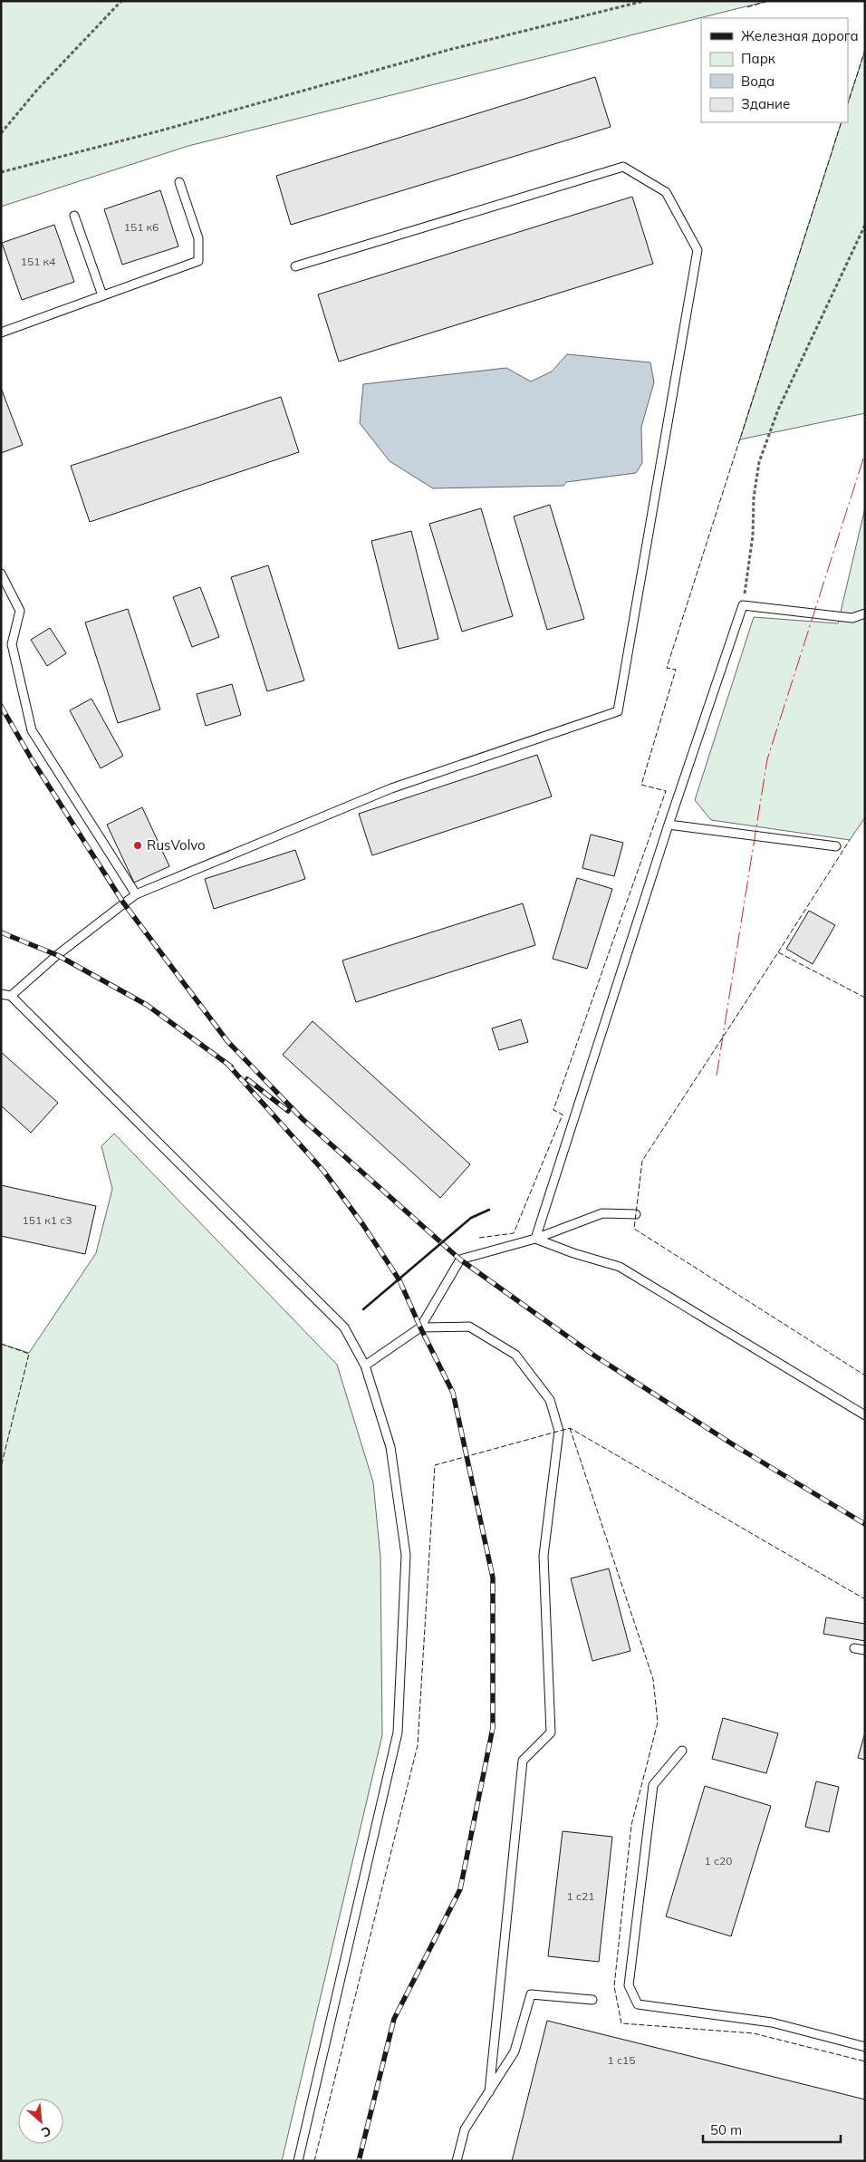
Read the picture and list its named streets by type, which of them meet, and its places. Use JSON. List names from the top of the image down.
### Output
{
  "places": ["RusVolvo"],
  "house_numbers": [
    "151 к6",
    "151 к4",
    "151 к1 с3",
    "1 с20",
    "1 с21",
    "1 с15"
  ],
  "legend": [
    "Железная дорога",
    "Парк",
    "Вода",
    "Здание"
  ],
  "scale_bar": "50 m",
  "north": "bottom right"
}
